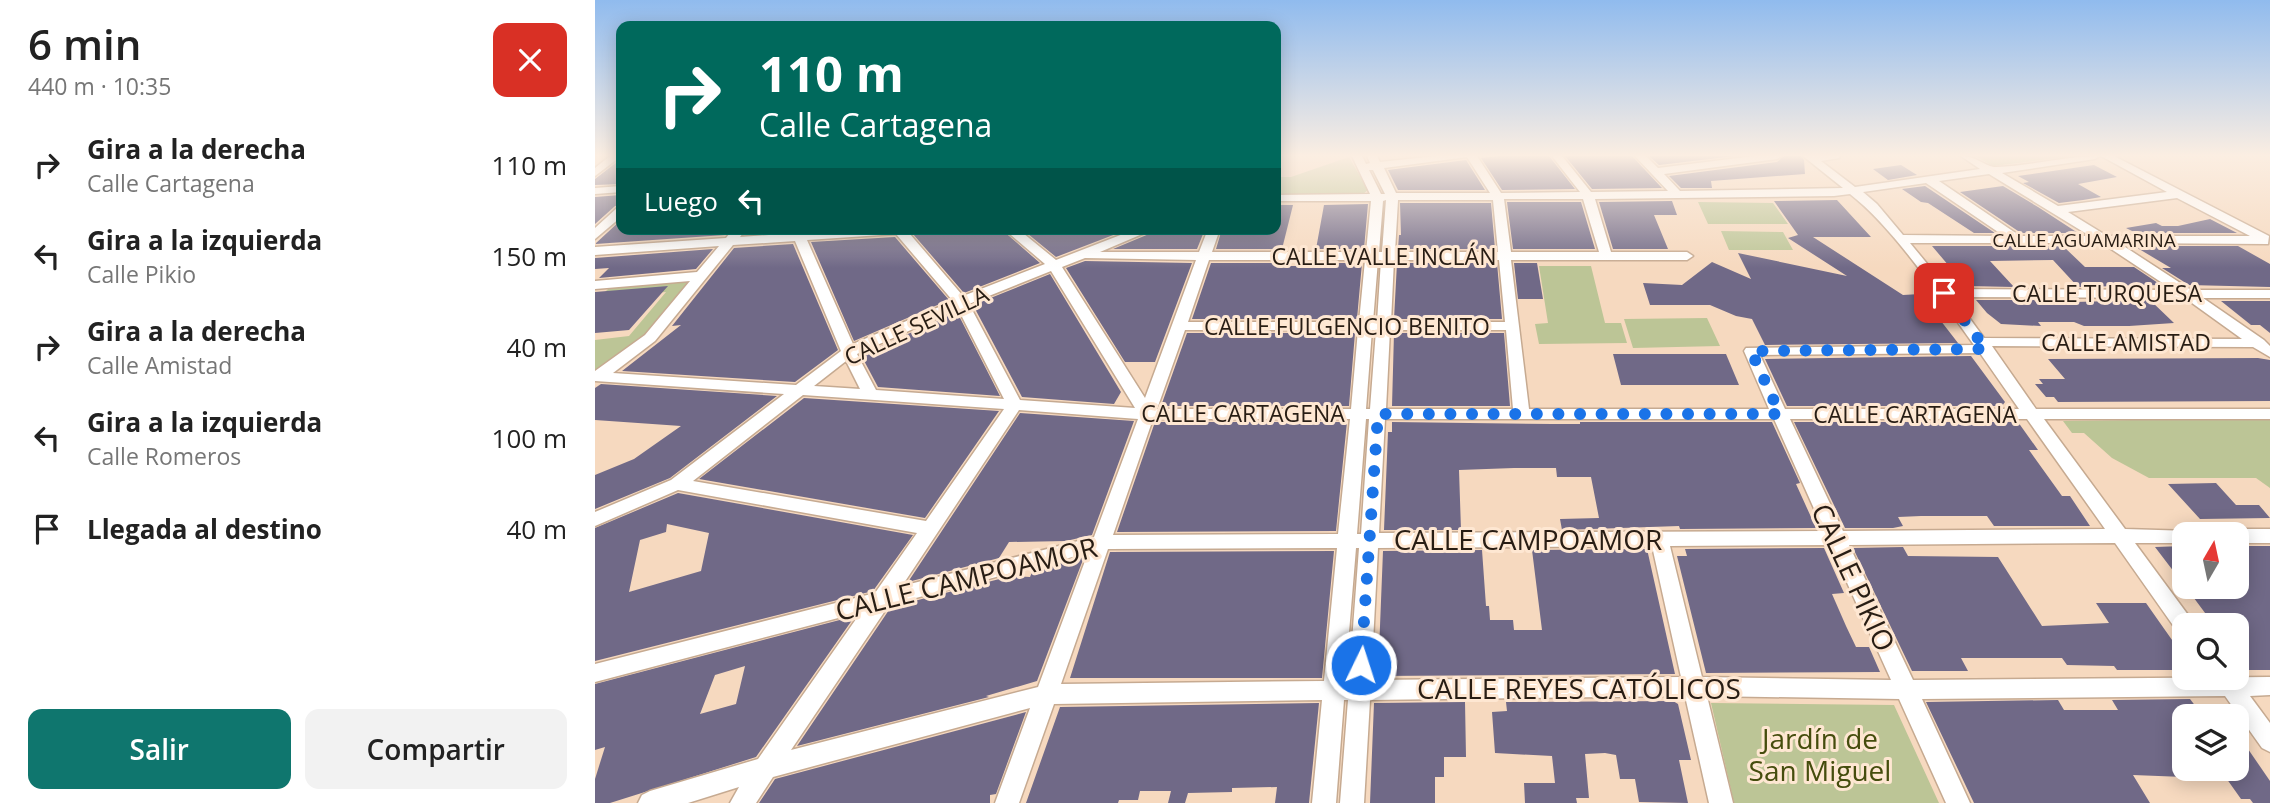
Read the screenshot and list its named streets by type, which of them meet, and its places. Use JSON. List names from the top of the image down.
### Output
{
  "streets": {
    "street": [
      "CALLE AGUAMARINA",
      "CALLE VALLE INCLÁN",
      "CALLE TURQUESA",
      "CALLE SEVILLA",
      "CALLE FULGENCIO BENITO",
      "CALLE AMISTAD",
      "CALLE CARTAGENA",
      "CALLE CAMPOAMOR",
      "CALLE PIKIO",
      "CALLE REYES CATÓLICOS"
    ]
  },
  "crossings": [
    ["CALLE VALLE INCLÁN", "CALLE SEVILLA"],
    ["CALLE SEVILLA", "CALLE CARTAGENA"],
    ["CALLE AMISTAD", "CALLE PIKIO"],
    ["CALLE CARTAGENA", "CALLE PIKIO"],
    ["CALLE CAMPOAMOR", "CALLE PIKIO"],
    ["CALLE PIKIO", "CALLE REYES CATÓLICOS"]
  ],
  "parks": ["Jardín de San Miguel"],
  "north": "top",
  "page": {
    "heading": ["6 min", "440 m · 10:35"],
    "turn": ["110 m", "Calle Cartagena"],
    "list": [
      {
        "name": "Gira a la derecha",
        "note": "Calle Cartagena",
        "value": "110 m"
      },
      {
        "name": "Gira a la izquierda",
        "note": "Calle Pikio",
        "value": "150 m"
      },
      {
        "name": "Gira a la derecha",
        "note": "Calle Amistad",
        "value": "40 m"
      },
      {
        "name": "Gira a la izquierda",
        "note": "Calle Romeros",
        "value": "100 m"
      },
      {
        "name": "Llegada al destino",
        "value": "40 m"
      }
    ],
    "then": "Luego",
    "buttons": ["Salir", "Compartir"]
  }
}
